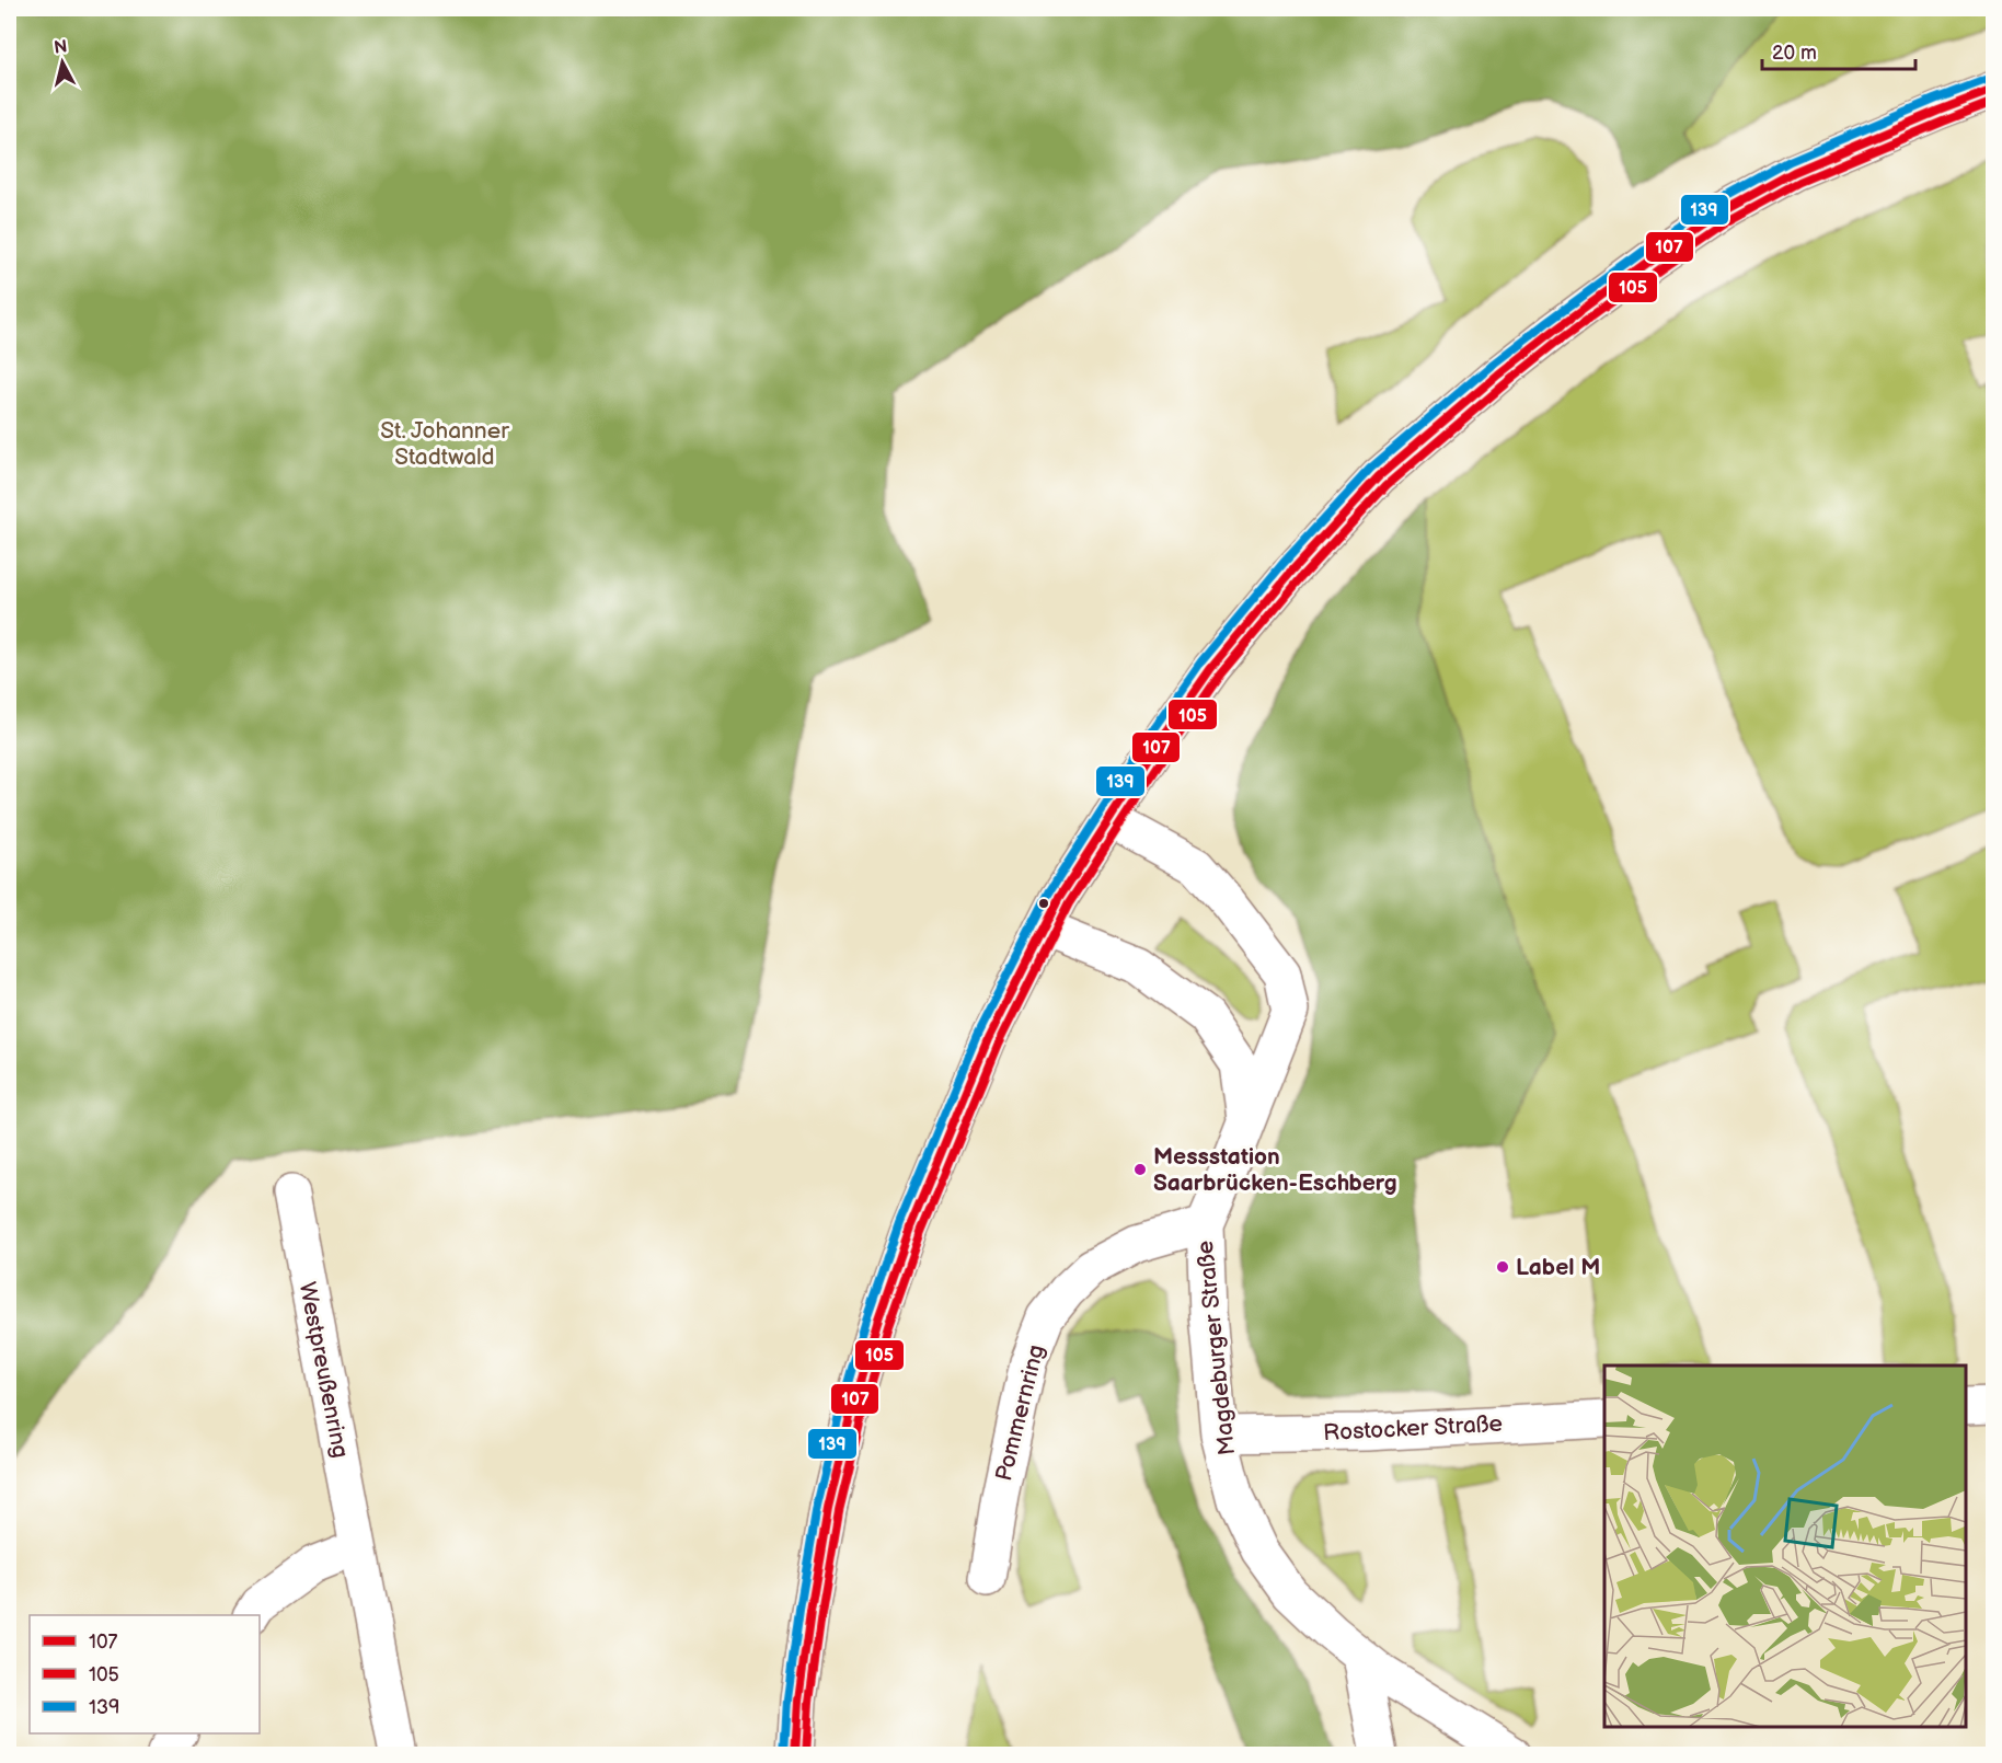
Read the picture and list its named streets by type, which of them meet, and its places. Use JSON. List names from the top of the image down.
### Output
{
  "streets": {
    "street": [
      "Magdeburger Straße",
      "Westpreußenring",
      "Pommernring",
      "Rostocker Straße"
    ]
  },
  "crossings": [
    ["Magdeburger Straße", "Pommernring"],
    ["Magdeburger Straße", "Rostocker Straße"]
  ],
  "parks": ["St. Johanner Stadtwald"],
  "places": ["Messstation Saarbrücken-Eschberg", "Label M"],
  "lines": ["transit line 139", "transit line 107", "transit line 105"],
  "legend": ["107", "105", "139"],
  "scale_bar": "20 m",
  "north": "top"
}
